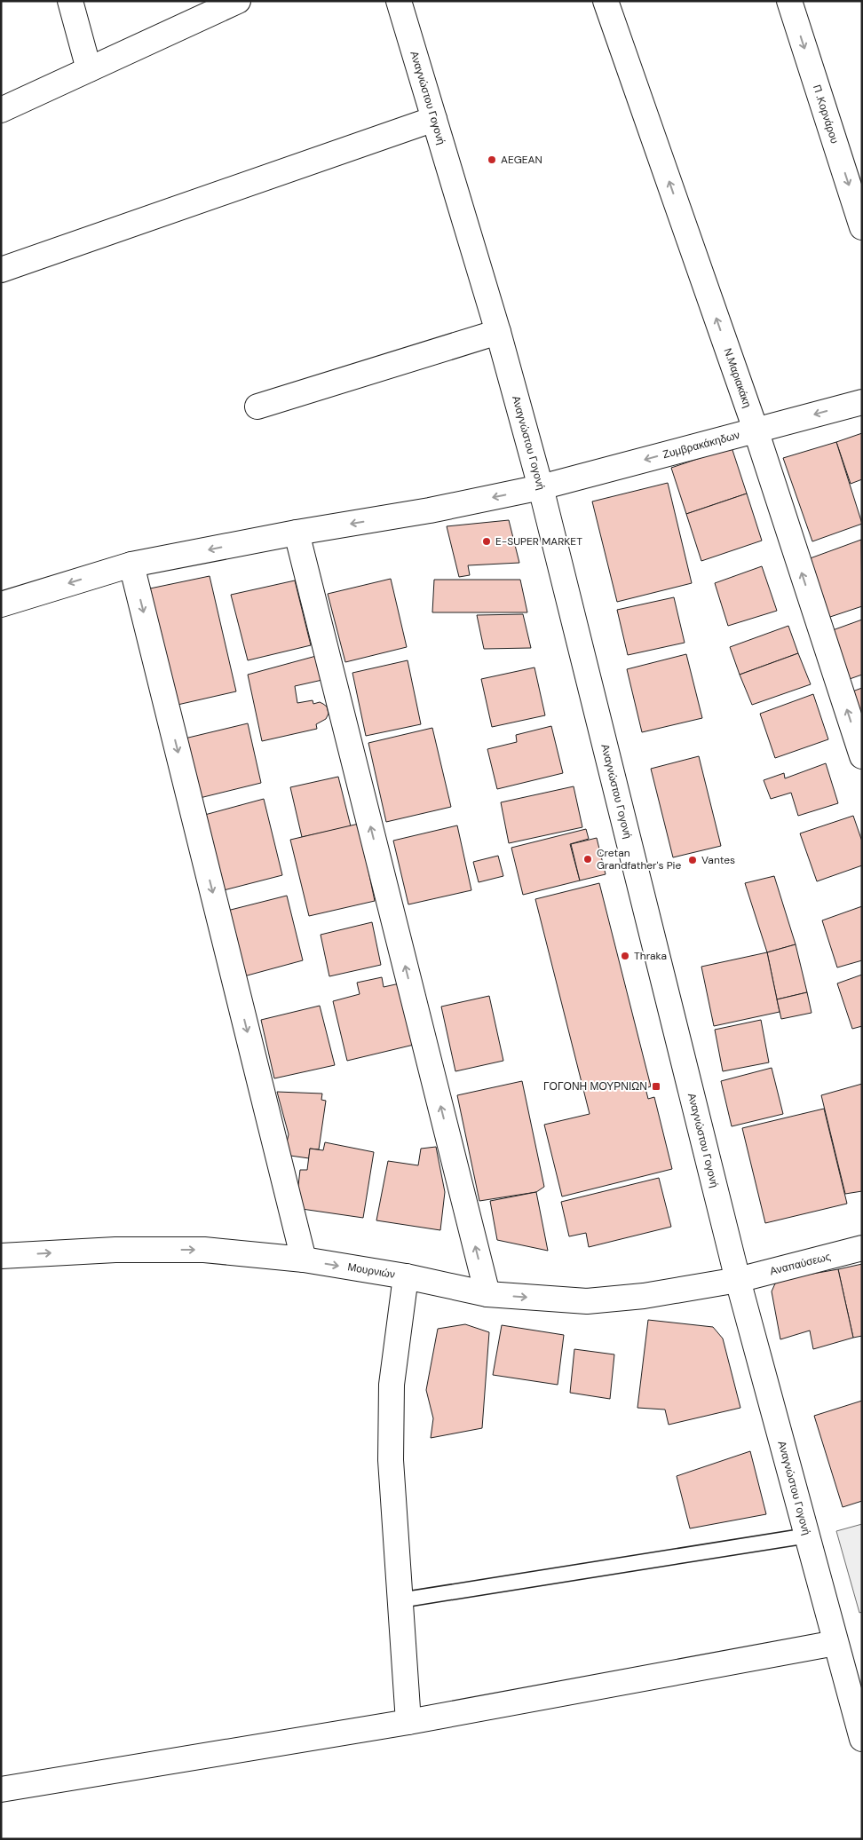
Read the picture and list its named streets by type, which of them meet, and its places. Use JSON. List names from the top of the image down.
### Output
{
  "streets": {
    "street": [
      "Αναγνώστου Γογονή",
      "Π .Κορνάρου",
      "Ν.Μαριακάκη",
      "Ζυμβρακάκηδων",
      "Αναπαύσεως",
      "Μουρνιών"
    ]
  },
  "crossings": [
    ["Αναγνώστου Γογονή", "Ζυμβρακάκηδων"],
    ["Αναγνώστου Γογονή", "Αναπαύσεως"],
    ["Αναγνώστου Γογονή", "Μουρνιών"],
    ["Ν.Μαριακάκη", "Ζυμβρακάκηδων"],
    ["Αναπαύσεως", "Μουρνιών"]
  ],
  "one_way": [
    "Π .Κορνάρου",
    "Ν.Μαριακάκη",
    "Ζυμβρακάκηδων",
    "Μουρνιών"
  ],
  "places": {
    "other": [
      "AEGEAN",
      "E-SUPER MARKET",
      "Cretan Grandfather's Pie",
      "Vantes",
      "Thraka"
    ],
    "transit": ["ΓΟΓΟΝΗ ΜΟΥΡΝΙΩΝ"]
  }
}
